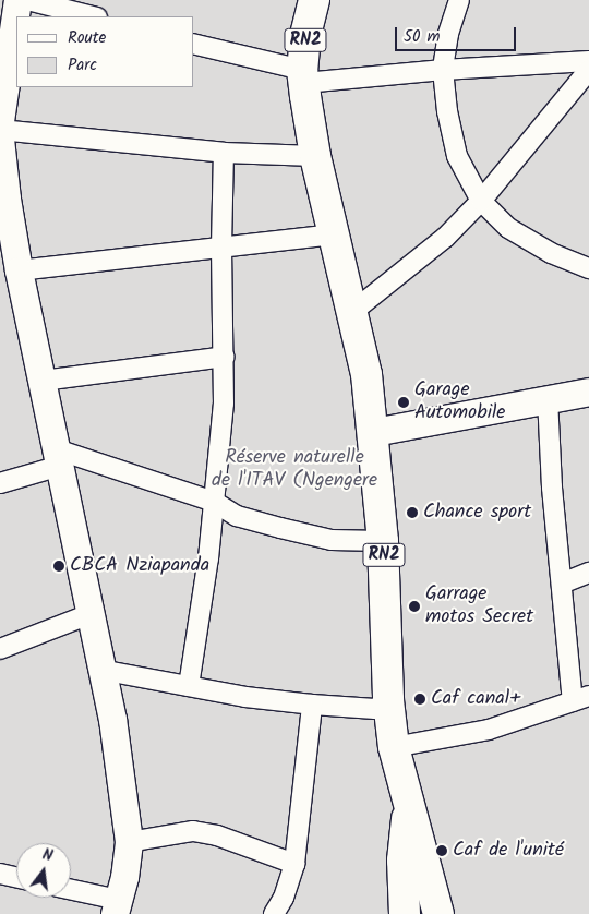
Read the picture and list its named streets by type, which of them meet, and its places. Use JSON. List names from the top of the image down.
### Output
{
  "streets": {
    "highway": ["RN2"]
  },
  "parks": ["Réserve naturelle de l'ITAV (Ngengere"],
  "places": [
    "Garage Automobile",
    "Chance sport",
    "CBCA Nziapanda",
    "Garrage motos Secret",
    "Caf canal+",
    "Caf de l'unité"
  ],
  "legend": ["Route", "Parc"],
  "scale_bar": "50 m",
  "north": "top"
}
